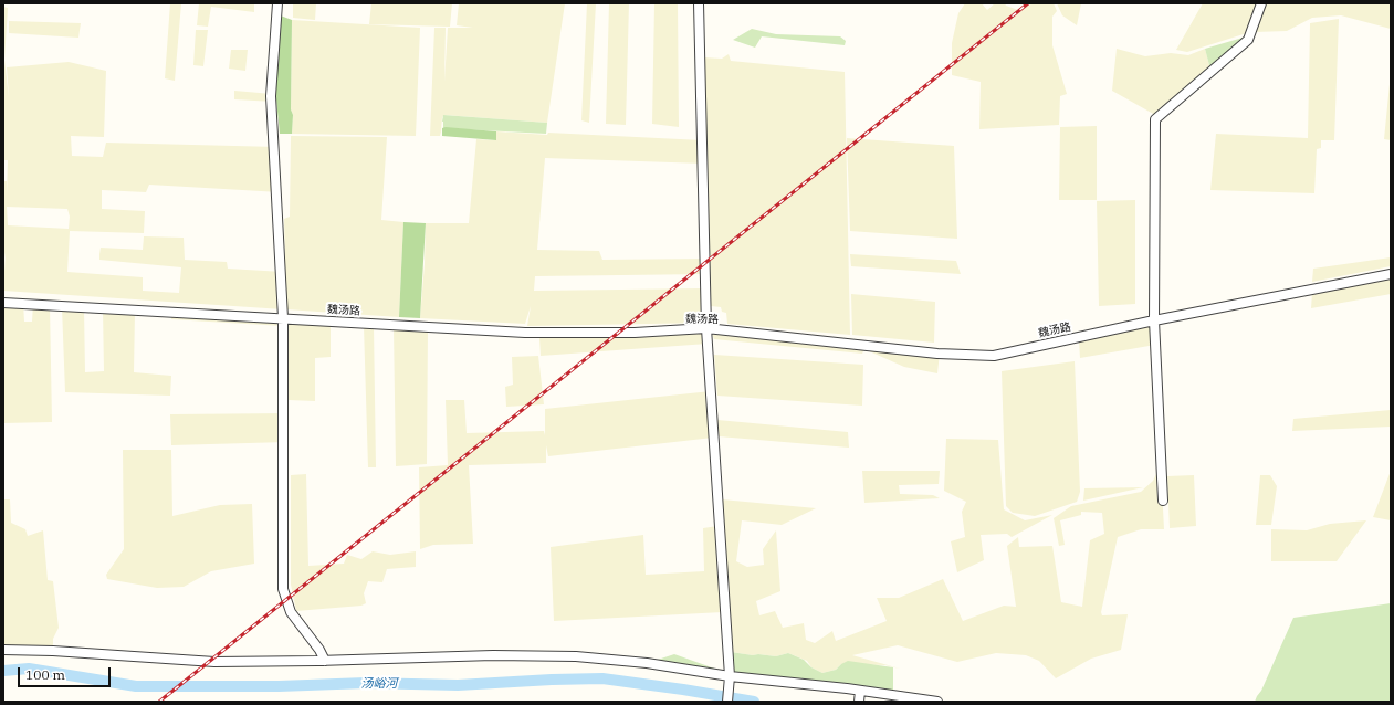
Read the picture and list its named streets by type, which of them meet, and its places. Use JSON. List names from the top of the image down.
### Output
{
  "streets": {
    "street": ["魏汤路"]
  },
  "water": ["汤峪河"],
  "scale_bar": "100 m"
}
